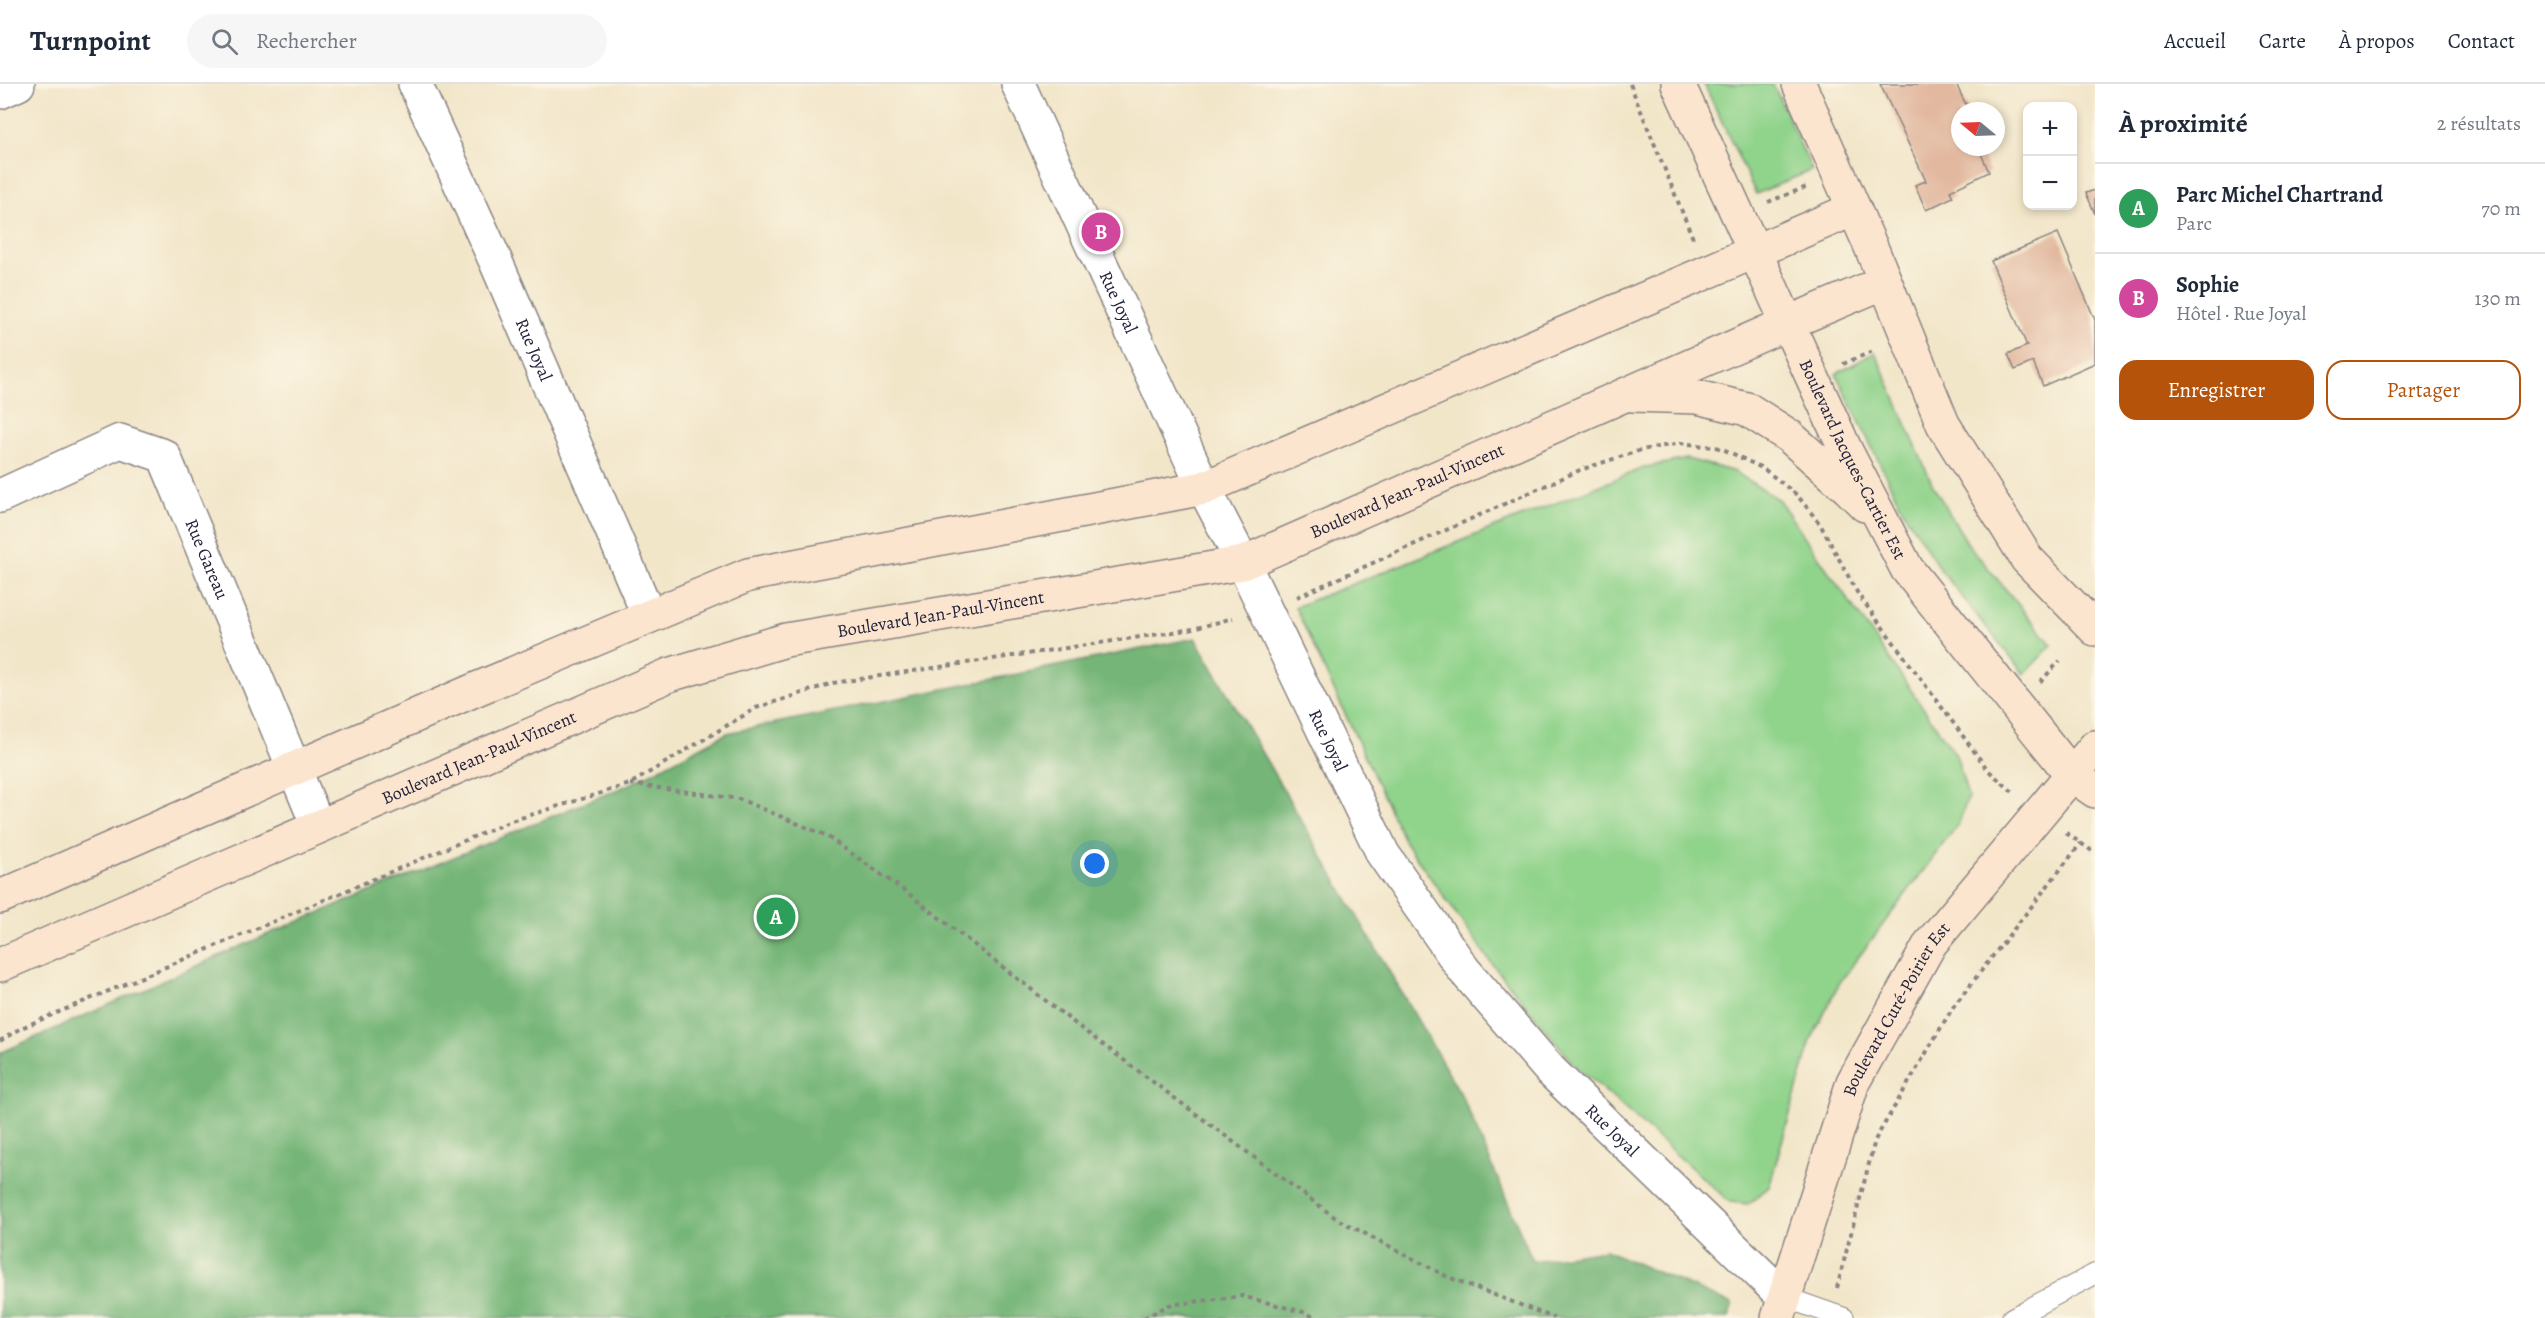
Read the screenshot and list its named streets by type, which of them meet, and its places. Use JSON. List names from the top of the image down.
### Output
{
  "streets": {
    "street": [
      "Rue Joyal",
      "Boulevard Jacques-Cartier Est",
      "Boulevard Jean-Paul-Vincent",
      "Rue Gareau",
      "Boulevard Curé-Poirier Est"
    ]
  },
  "crossings": [
    ["Rue Joyal", "Boulevard Jean-Paul-Vincent"],
    ["Rue Joyal", "Boulevard Curé-Poirier Est"],
    ["Boulevard Jacques-Cartier Est", "Boulevard Jean-Paul-Vincent"],
    ["Boulevard Jacques-Cartier Est", "Boulevard Curé-Poirier Est"],
    ["Boulevard Jean-Paul-Vincent", "Rue Gareau"]
  ],
  "north": "left",
  "page": {
    "header": "Turnpoint",
    "search": "Rechercher",
    "nav": [
      "Accueil",
      "Carte",
      "À propos",
      "Contact"
    ],
    "heading": ["À proximité", "2 résultats"],
    "map_buttons": ["+", "−"],
    "list": [
      {
        "mark": "A",
        "name": "Parc Michel Chartrand",
        "note": "Parc",
        "value": "70 m"
      },
      {
        "mark": "B",
        "name": "Sophie",
        "note": "Hôtel · Rue Joyal",
        "value": "130 m"
      }
    ],
    "pins": ["B", "A"],
    "buttons": ["Enregistrer", "Partager"]
  }
}
